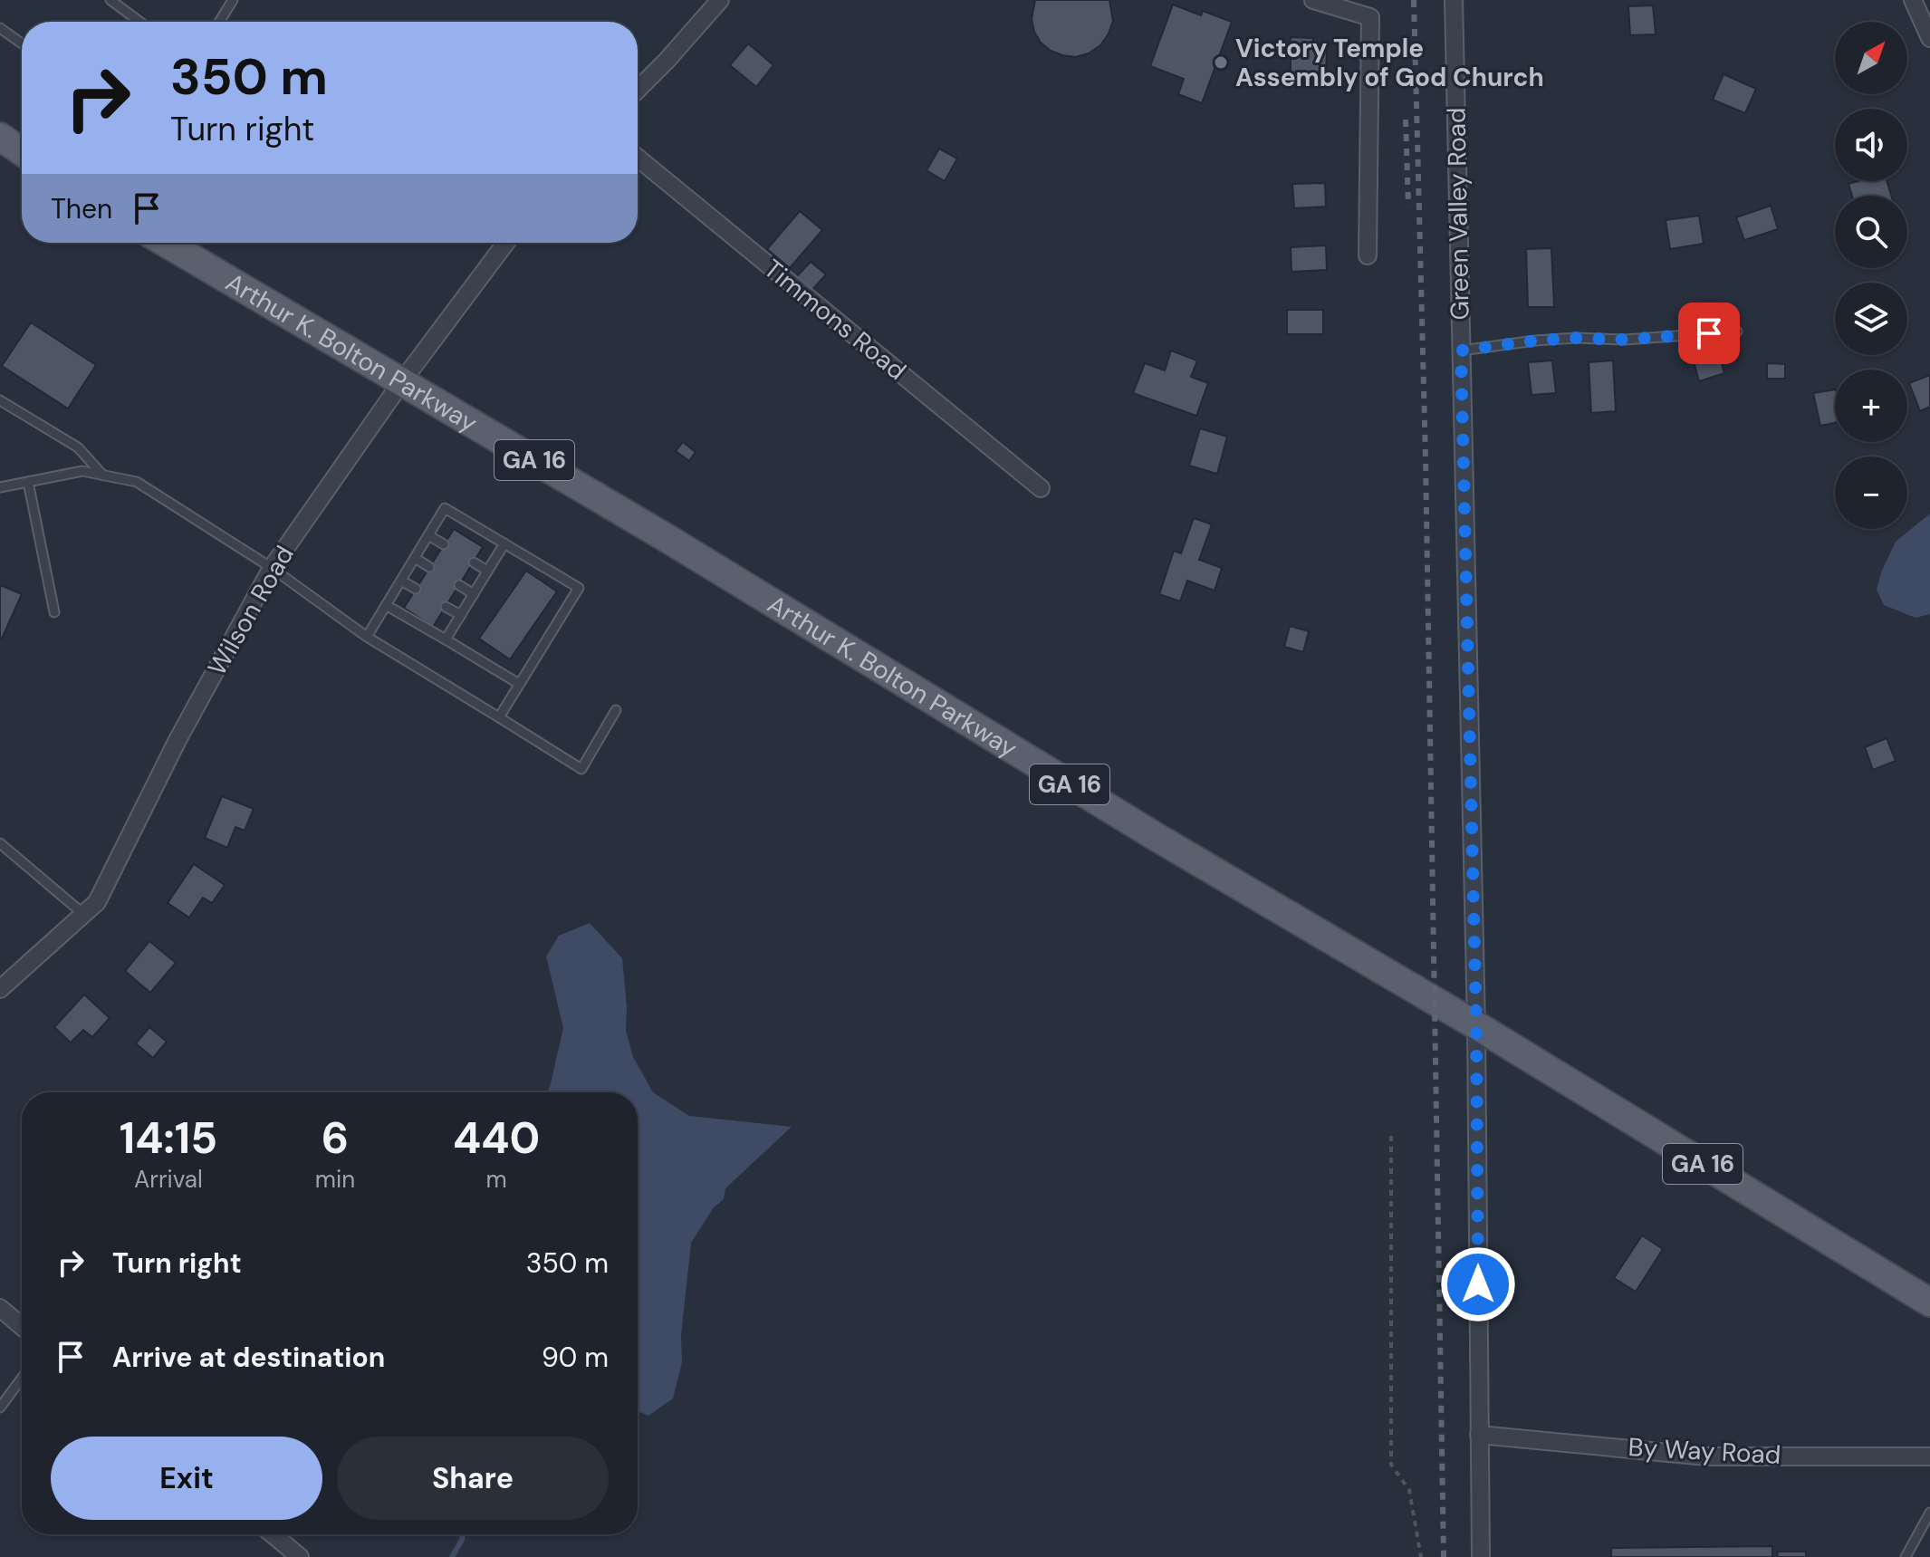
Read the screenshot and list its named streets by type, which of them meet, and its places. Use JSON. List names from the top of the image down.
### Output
{
  "streets": {
    "main road": ["Arthur K. Bolton Parkway", "GA 16"],
    "street": [
      "Green Valley Road",
      "Timmons Road",
      "Wilson Road",
      "By Way Road"
    ]
  },
  "crossings": [
    ["Green Valley Road", "Arthur K. Bolton Parkway"],
    ["Green Valley Road", "By Way Road"],
    ["Arthur K. Bolton Parkway", "Wilson Road"]
  ],
  "places": ["Victory Temple Assembly of God Church"],
  "north": "top right",
  "page": {
    "map_buttons": ["+", "−"],
    "turn": ["350 m", "Turn right"],
    "then": "Then",
    "eta": [
      "14:15",
      "Arrival",
      "6",
      "min",
      "440",
      "m"
    ],
    "list": [
      {
        "name": "Turn right",
        "value": "350 m"
      },
      {
        "name": "Arrive at destination",
        "value": "90 m"
      }
    ],
    "buttons": ["Exit", "Share"]
  }
}
